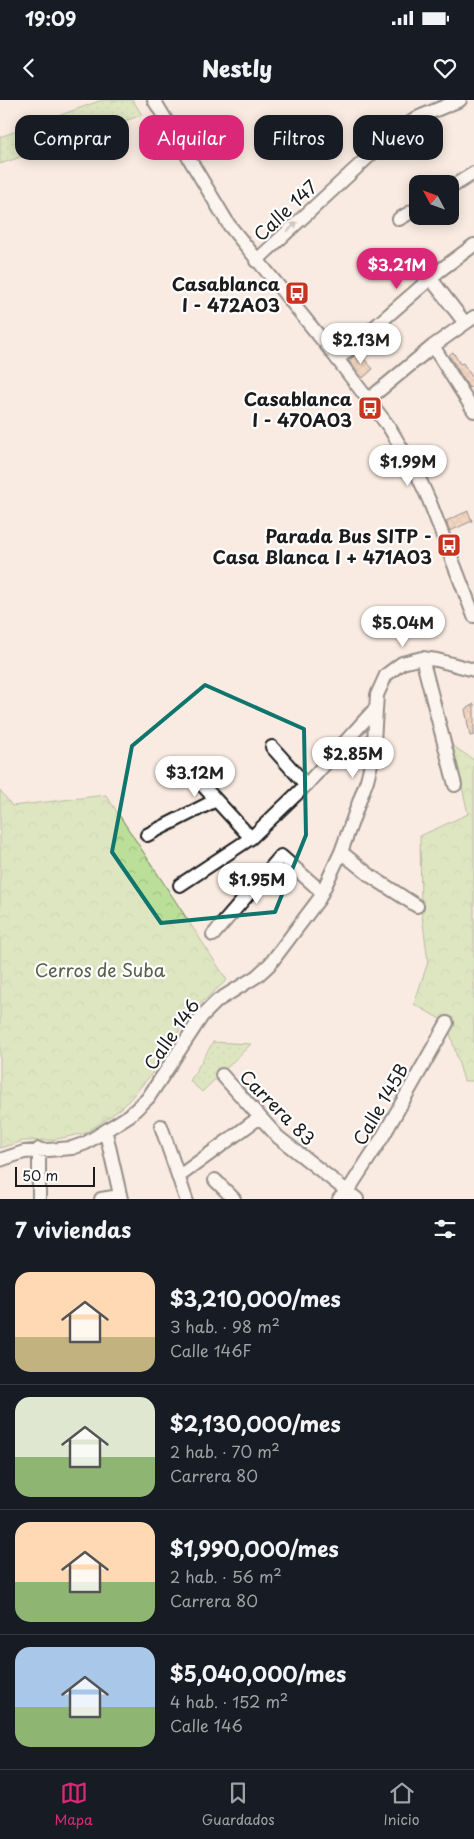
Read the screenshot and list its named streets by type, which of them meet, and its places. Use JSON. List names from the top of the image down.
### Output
{
  "streets": {
    "street": [
      "Calle 147",
      "Calle 146",
      "Calle 145B",
      "Carrera 83"
    ]
  },
  "crossings": [
    ["Calle 145B", "Carrera 83"]
  ],
  "one_way": ["Calle 147"],
  "parks": ["Cerros de Suba"],
  "places": {
    "bus stop": ["Casablanca I - 472A03", "Casablanca I - 470A03", "Parada Bus SITP - Casa Blanca I + 471A03"]
  },
  "scale_bar": "50 m",
  "north": "top left",
  "page": {
    "status": "19:09",
    "header": "Nestly",
    "chip": [
      "Comprar",
      "Alquilar",
      "Filtros",
      "Nuevo"
    ],
    "price": [
      "$3.21M",
      "$2.13M",
      "$1.99M",
      "$5.04M",
      "$2.85M",
      "$3.12M",
      "$1.95M"
    ],
    "scale": "50 m",
    "heading": "7 viviendas",
    "list": [
      {
        "name": "$3,210,000/mes",
        "note": "3 hab. · 98 m² · Calle 146F"
      },
      {
        "name": "$2,130,000/mes",
        "note": "2 hab. · 70 m² · Carrera 80"
      },
      {
        "name": "$1,990,000/mes",
        "note": "2 hab. · 56 m² · Carrera 80"
      },
      {
        "name": "$5,040,000/mes",
        "note": "4 hab. · 152 m² · Calle 146"
      }
    ],
    "tabs": ["Mapa", "Guardados", "Inicio"]
  }
}
